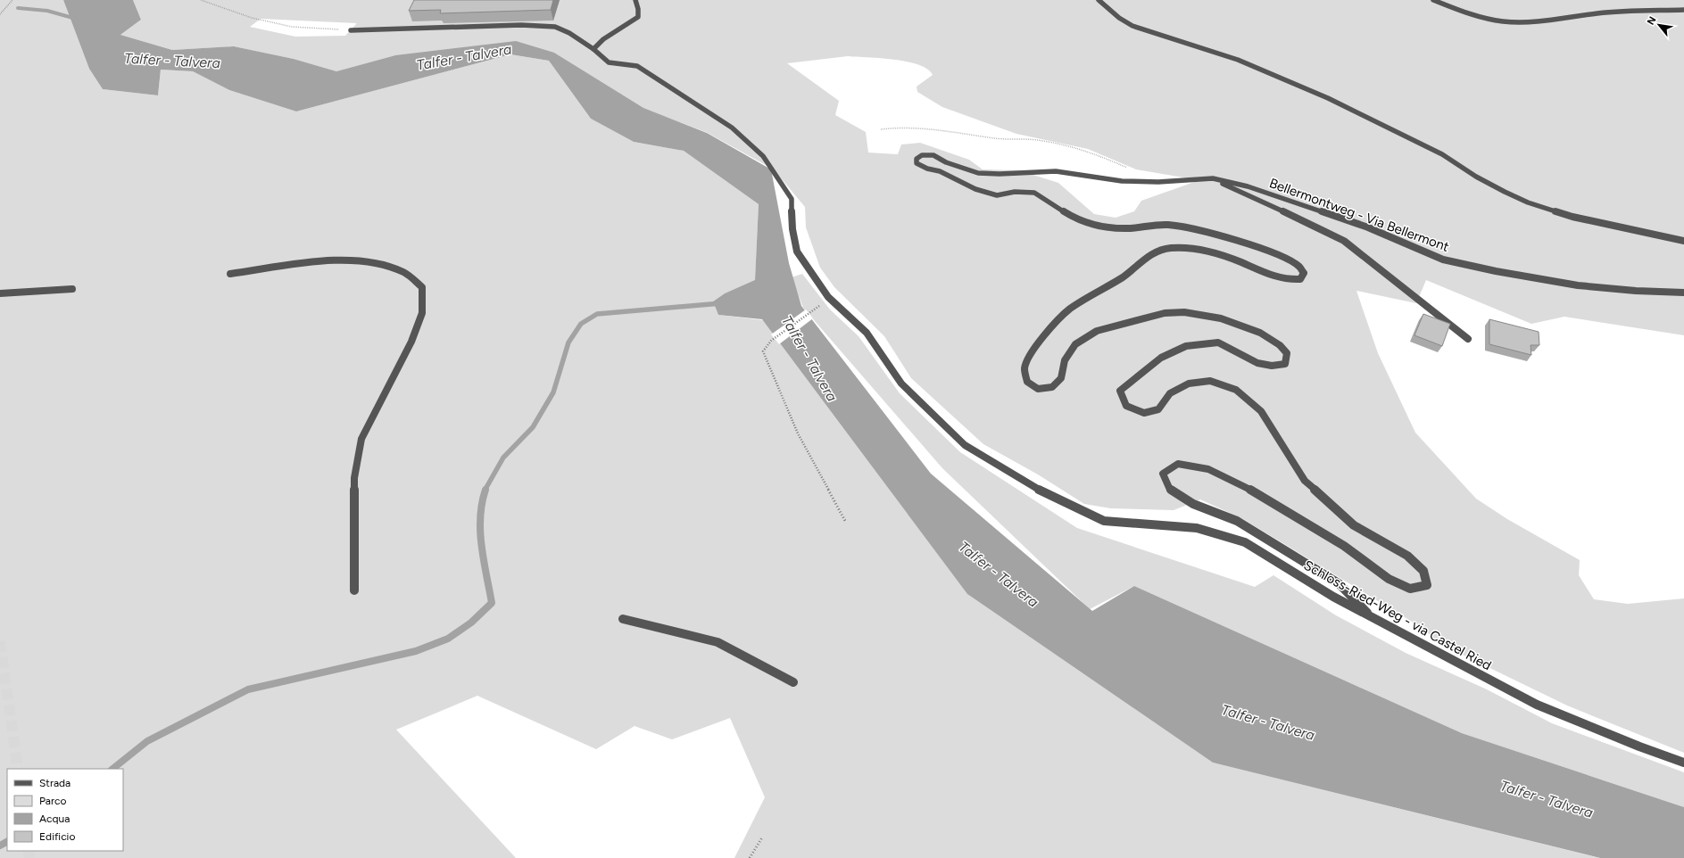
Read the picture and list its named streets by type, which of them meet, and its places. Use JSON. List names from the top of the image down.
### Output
{
  "streets": {
    "street": ["Bellermontweg - Via Bellermont", "Schloss-Ried-Weg - via Castel Ried"]
  },
  "crossings": [
    ["Bellermontweg - Via Bellermont", "Schloss-Ried-Weg - via Castel Ried"]
  ],
  "water": ["Talfer - Talvera"],
  "legend": [
    "Strada",
    "Parco",
    "Acqua",
    "Edificio"
  ],
  "north": "top left"
}
